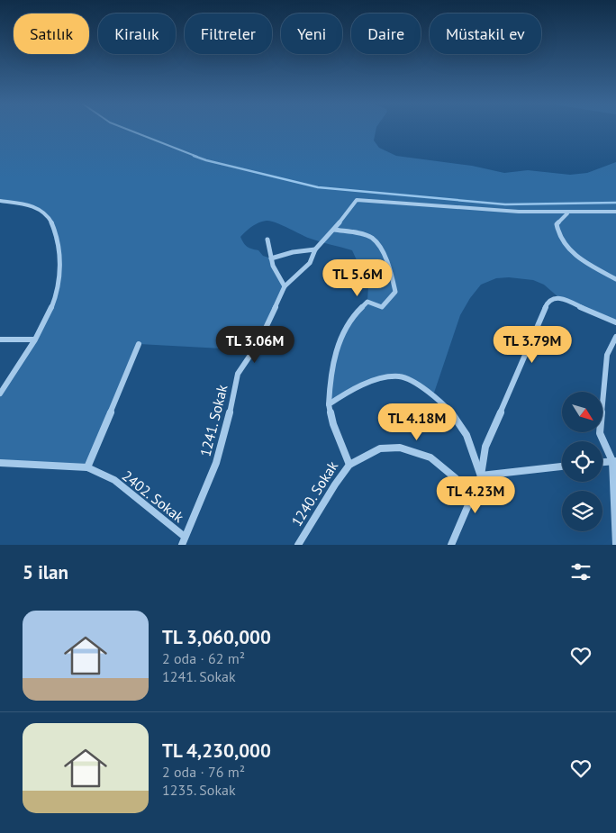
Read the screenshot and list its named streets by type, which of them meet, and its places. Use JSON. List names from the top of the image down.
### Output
{
  "streets": {
    "street": ["1241. Sokak", "1240. Sokak", "2402. Sokak"]
  },
  "crossings": [
    ["1241. Sokak", "1240. Sokak"],
    ["1241. Sokak", "2402. Sokak"]
  ],
  "north": "bottom right",
  "page": {
    "chip": [
      "Satılık",
      "Kiralık",
      "Filtreler",
      "Yeni",
      "Daire",
      "Müstakil ev"
    ],
    "price": [
      "TL 5.6M",
      "TL 3.06M",
      "TL 3.79M",
      "TL 4.18M",
      "TL 4.23M"
    ],
    "heading": "5 ilan",
    "list": [
      {
        "name": "TL 3,060,000",
        "note": "2 oda · 62 m² · 1241. Sokak"
      },
      {
        "name": "TL 4,230,000",
        "note": "2 oda · 76 m² · 1235. Sokak"
      }
    ]
  }
}
